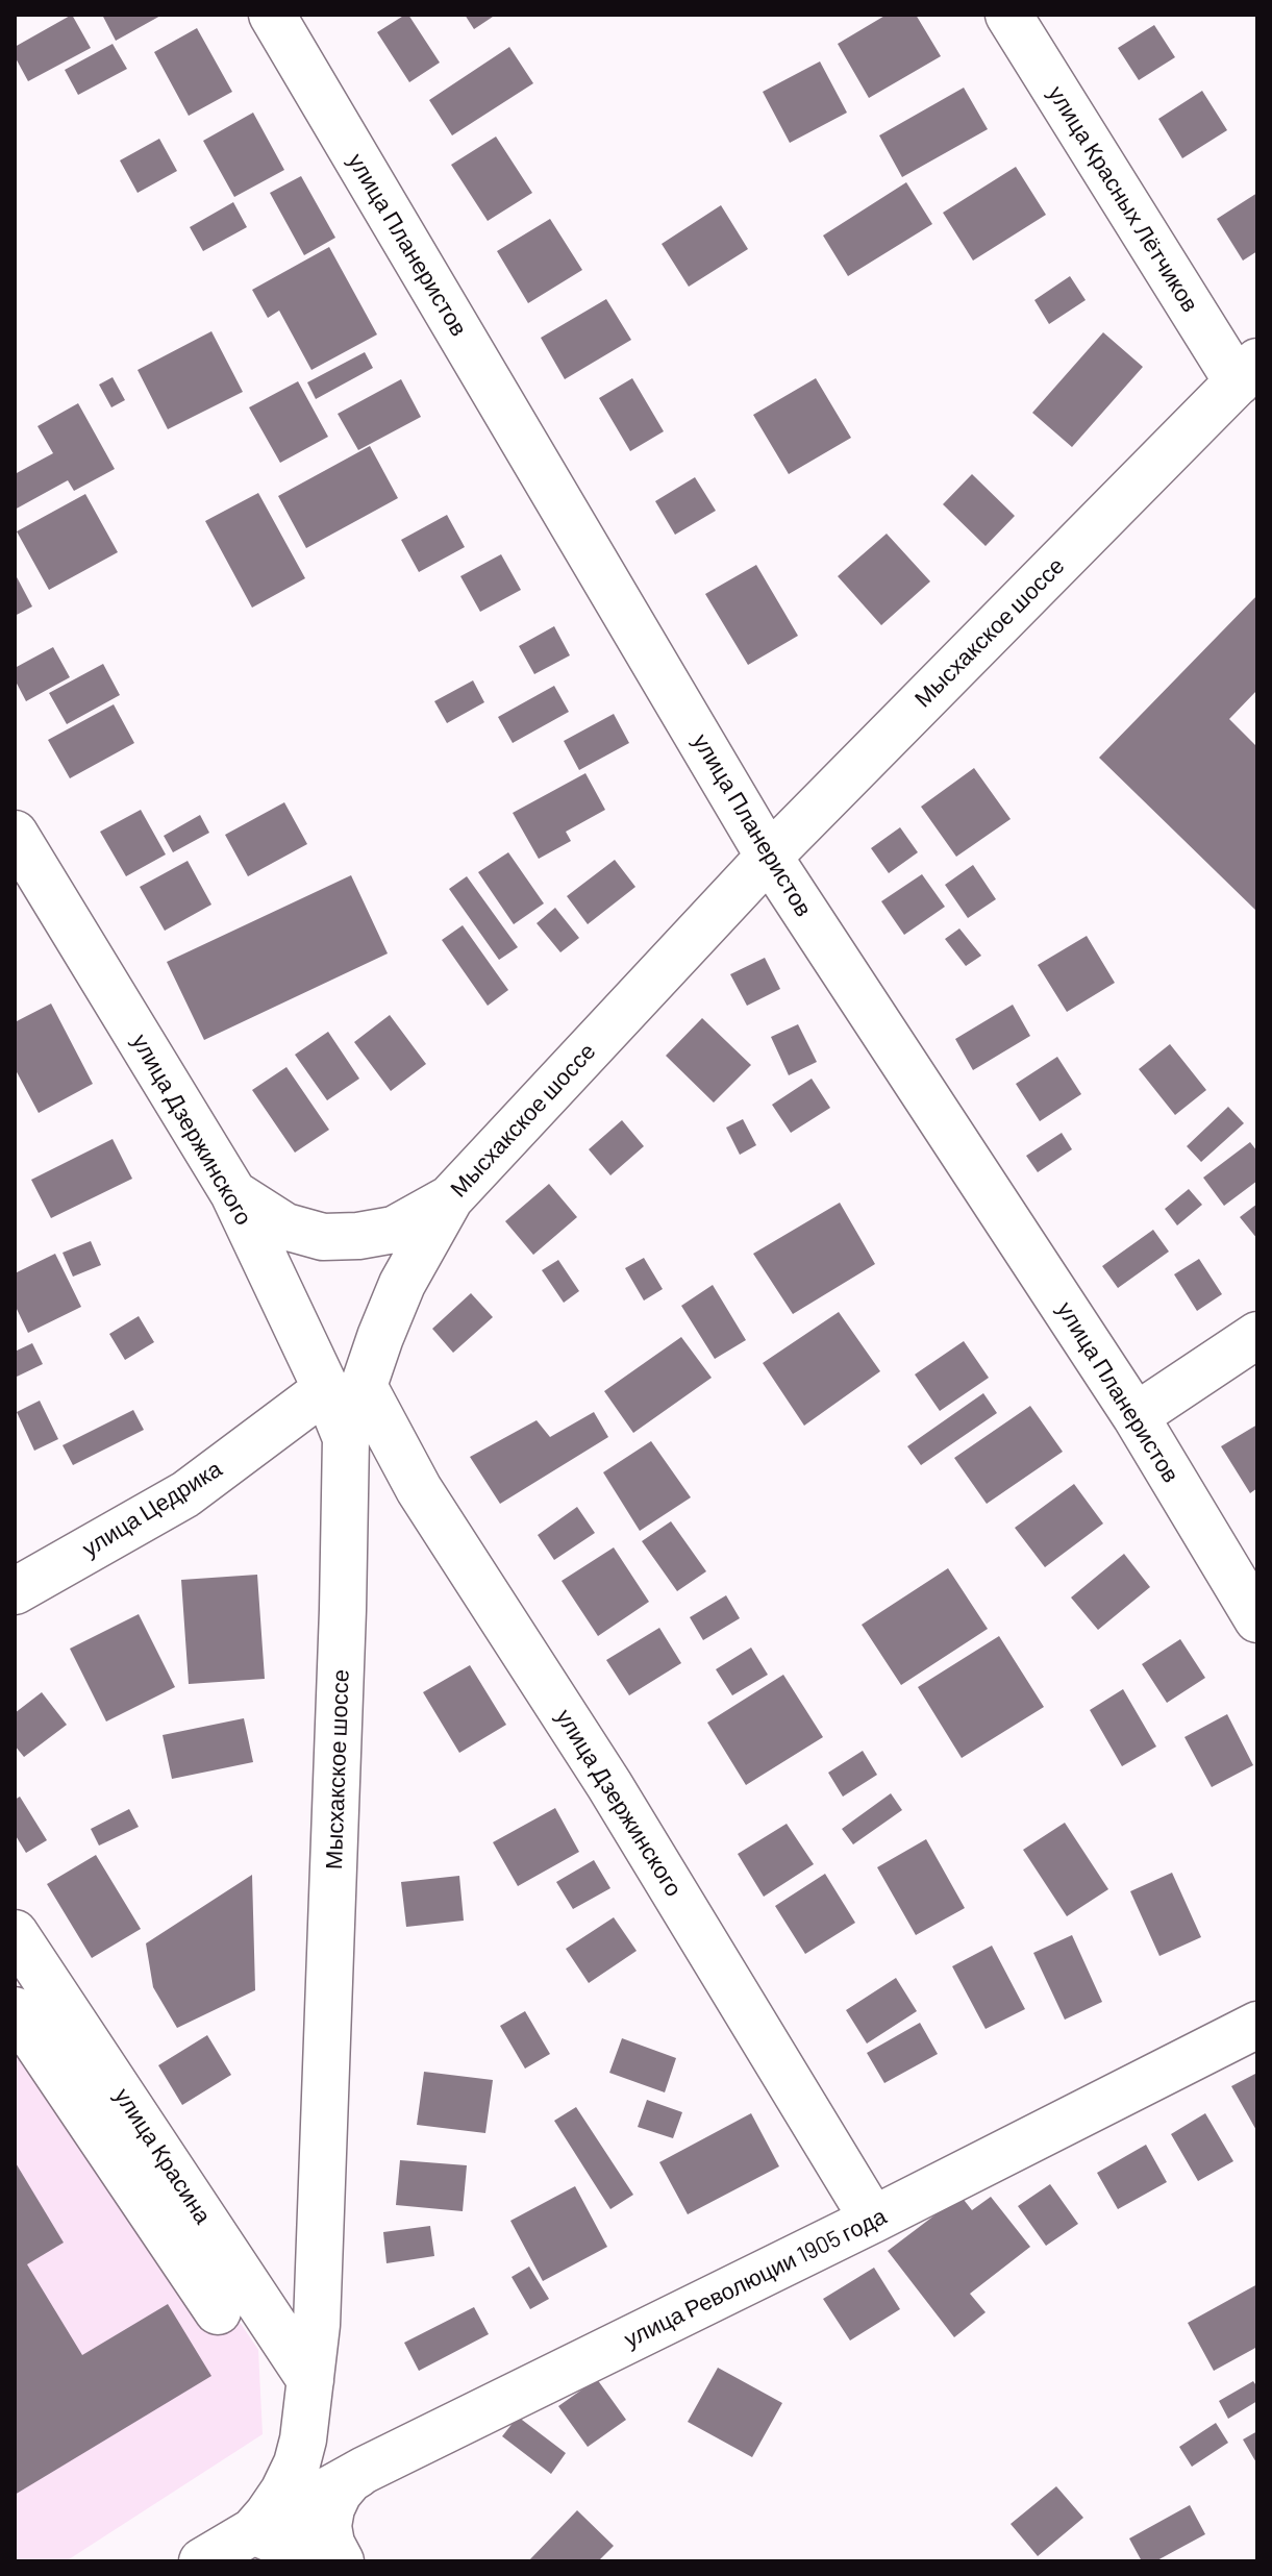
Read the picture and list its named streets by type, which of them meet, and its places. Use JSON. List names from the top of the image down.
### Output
{
  "streets": {
    "street": [
      "улица Красных Лётчиков",
      "улица Планеристов",
      "Мысхакское шоссе",
      "улица Дзержинского",
      "улица Цедрика",
      "улица Красина",
      "улица Революции 1905 года"
    ]
  },
  "crossings": [
    ["улица Красных Лётчиков", "Мысхакское шоссе"],
    ["улица Планеристов", "Мысхакское шоссе"],
    ["Мысхакское шоссе", "улица Дзержинского"],
    ["Мысхакское шоссе", "улица Цедрика"],
    ["Мысхакское шоссе", "улица Красина"],
    ["Мысхакское шоссе", "улица Революции 1905 года"],
    ["улица Дзержинского", "улица Цедрика"],
    ["улица Дзержинского", "улица Революции 1905 года"]
  ]
}
